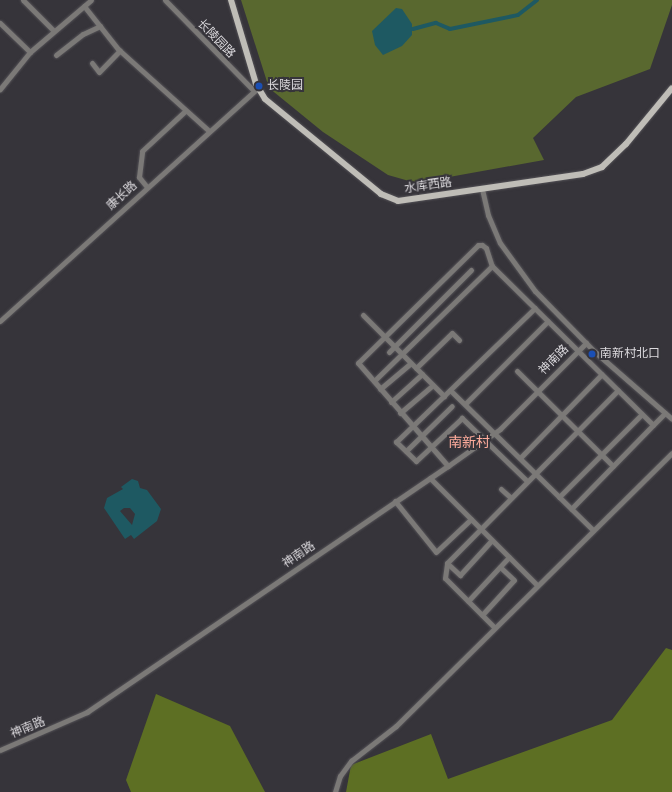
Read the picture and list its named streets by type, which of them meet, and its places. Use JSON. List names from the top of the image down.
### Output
{
  "streets": {
    "main road": ["水库西路"],
    "street": ["长陵园路", "康长路", "神南路"]
  },
  "crossings": [
    ["长陵园路", "水库西路"],
    ["长陵园路", "康长路"],
    ["水库西路", "康长路"]
  ],
  "districts": ["南新村"],
  "places": ["长陵园", "南新村北口"]
}
